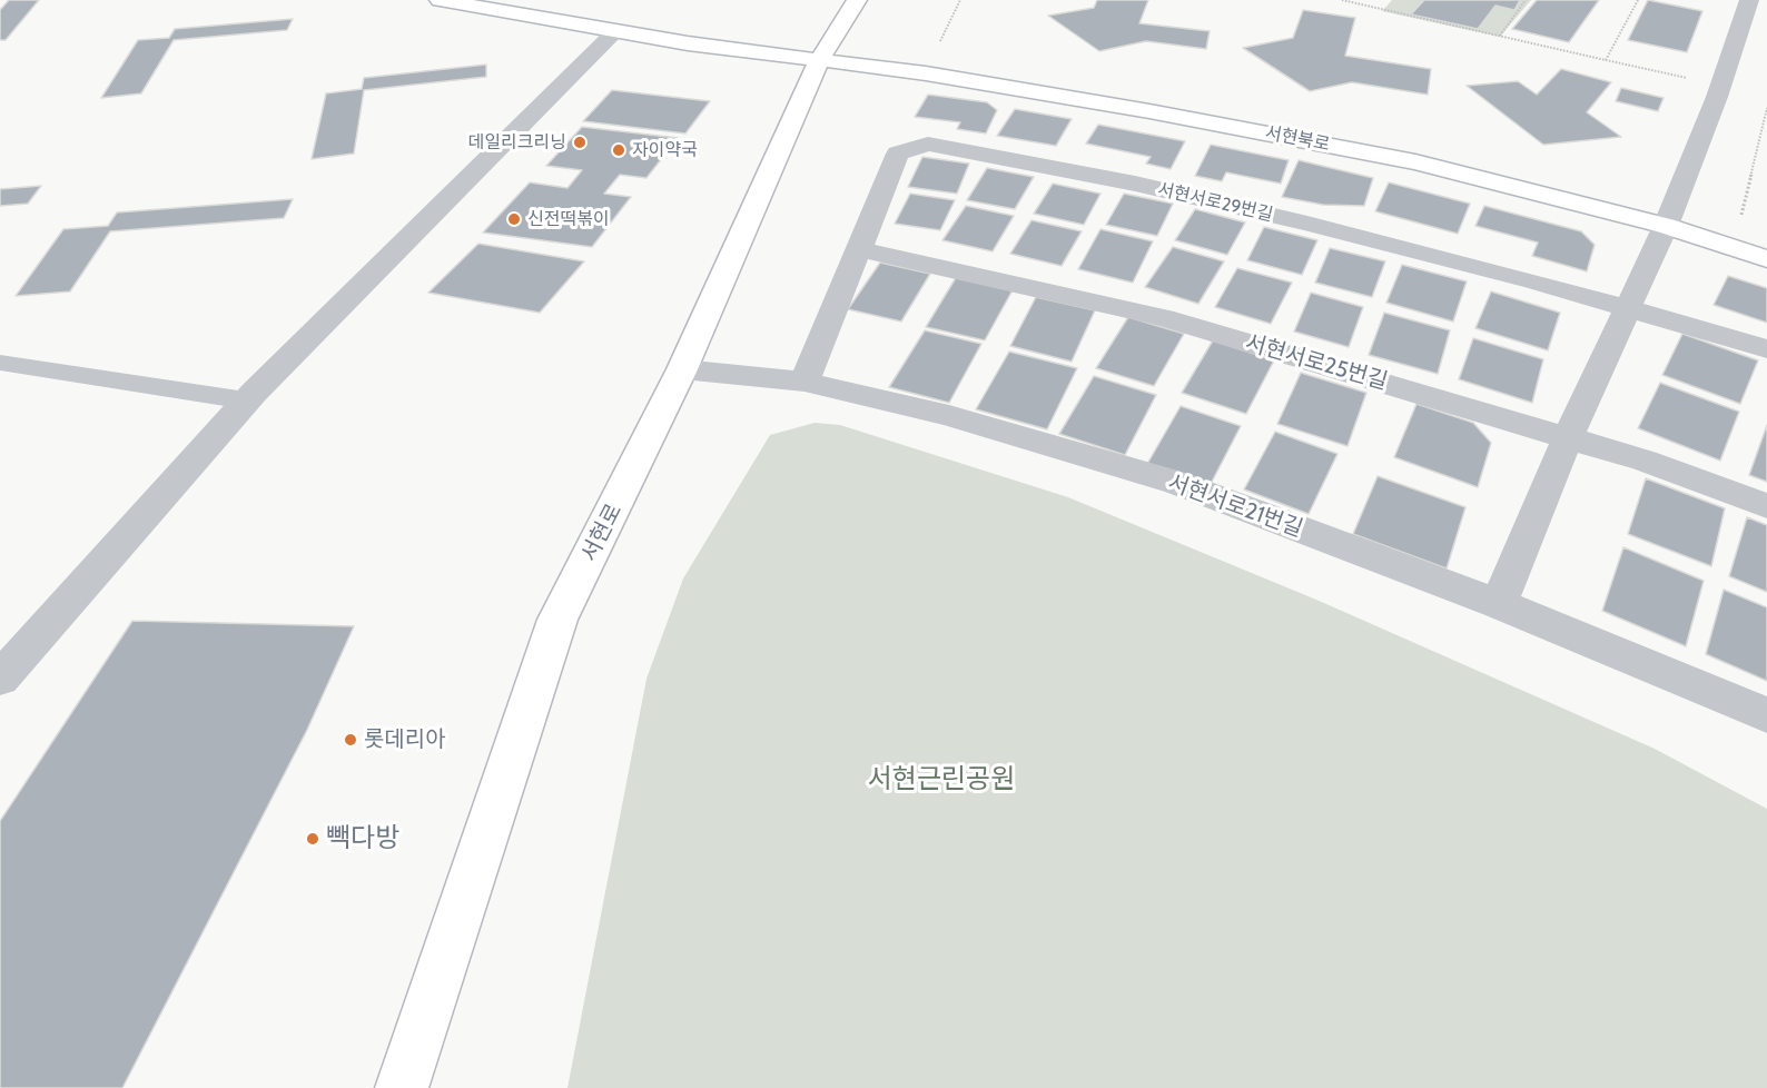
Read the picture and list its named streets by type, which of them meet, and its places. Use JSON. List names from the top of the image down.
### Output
{
  "streets": {
    "street": [
      "서현북로",
      "서현서로29번길",
      "서현서로25번길",
      "서현서로21번길",
      "서현로"
    ]
  },
  "crossings": [
    ["서현북로", "서현로"],
    ["서현서로29번길", "서현서로25번길"],
    ["서현서로29번길", "서현서로21번길"],
    ["서현서로21번길", "서현로"]
  ],
  "parks": ["서현근린공원"],
  "places": [
    "데일리크리닝",
    "자이약국",
    "신전떡볶이",
    "롯데리아",
    "빽다방"
  ]
}
